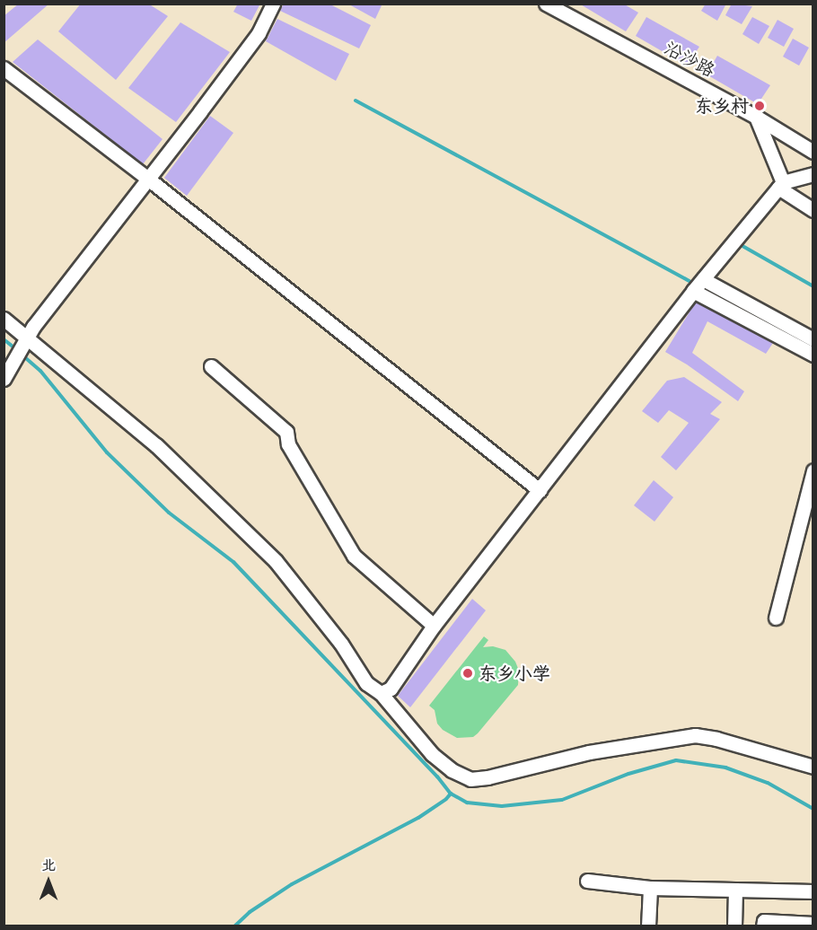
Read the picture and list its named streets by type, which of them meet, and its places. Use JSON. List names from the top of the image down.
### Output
{
  "streets": {
    "street": ["沿沙路"]
  },
  "places": ["东乡村", "东乡小学"],
  "north": "top"
}
